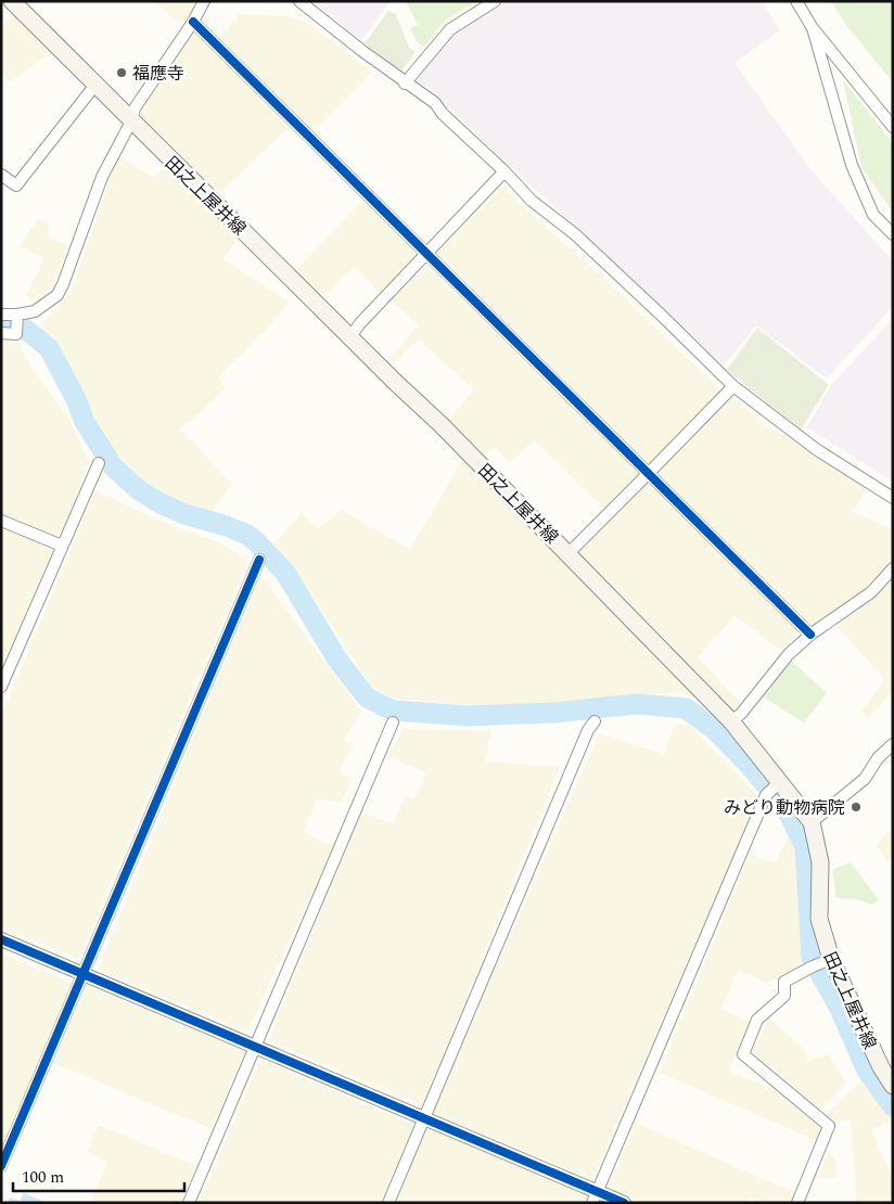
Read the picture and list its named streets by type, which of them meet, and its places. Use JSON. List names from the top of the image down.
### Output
{
  "streets": {
    "main road": ["田之上屋井線"]
  },
  "places": ["福應寺", "みどり動物病院"],
  "scale_bar": "100 m"
}
